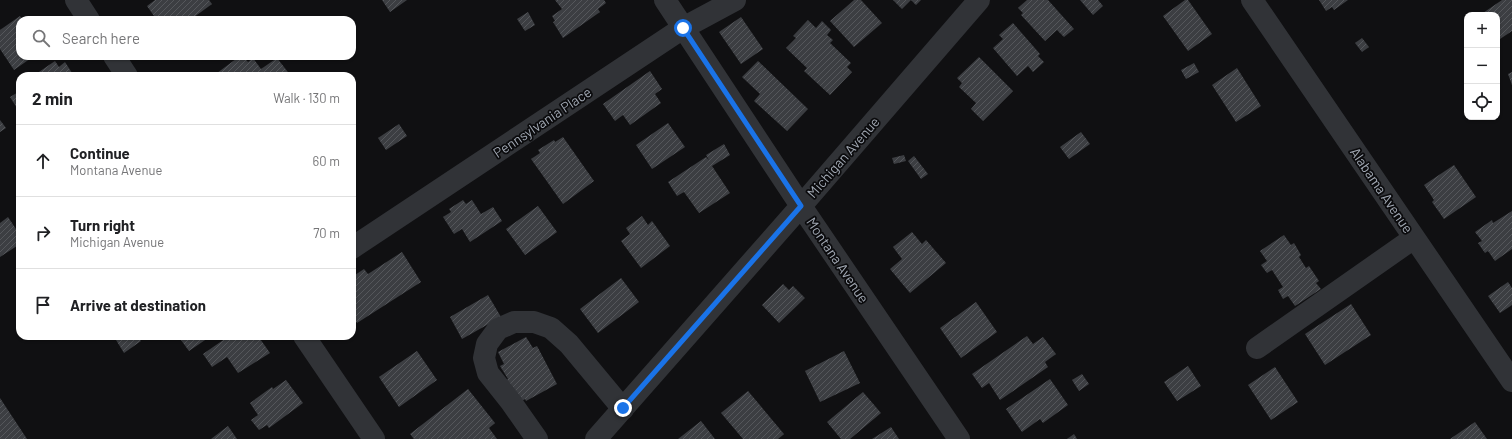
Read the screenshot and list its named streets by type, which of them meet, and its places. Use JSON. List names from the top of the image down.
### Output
{
  "streets": {
    "street": [
      "Pennsylvania Place",
      "Michigan Avenue",
      "Alabama Avenue",
      "Montana Avenue"
    ]
  },
  "crossings": [
    ["Pennsylvania Place", "Montana Avenue"],
    ["Michigan Avenue", "Montana Avenue"]
  ],
  "page": {
    "map_buttons": ["+", "−"],
    "search": "Search here",
    "heading": ["2 min", "Walk · 130 m"],
    "list": [
      ["Continue", "Montana Avenue", "60 m"],
      ["Turn right", "Michigan Avenue", "70 m"],
      "Arrive at destination"
    ]
  }
}
